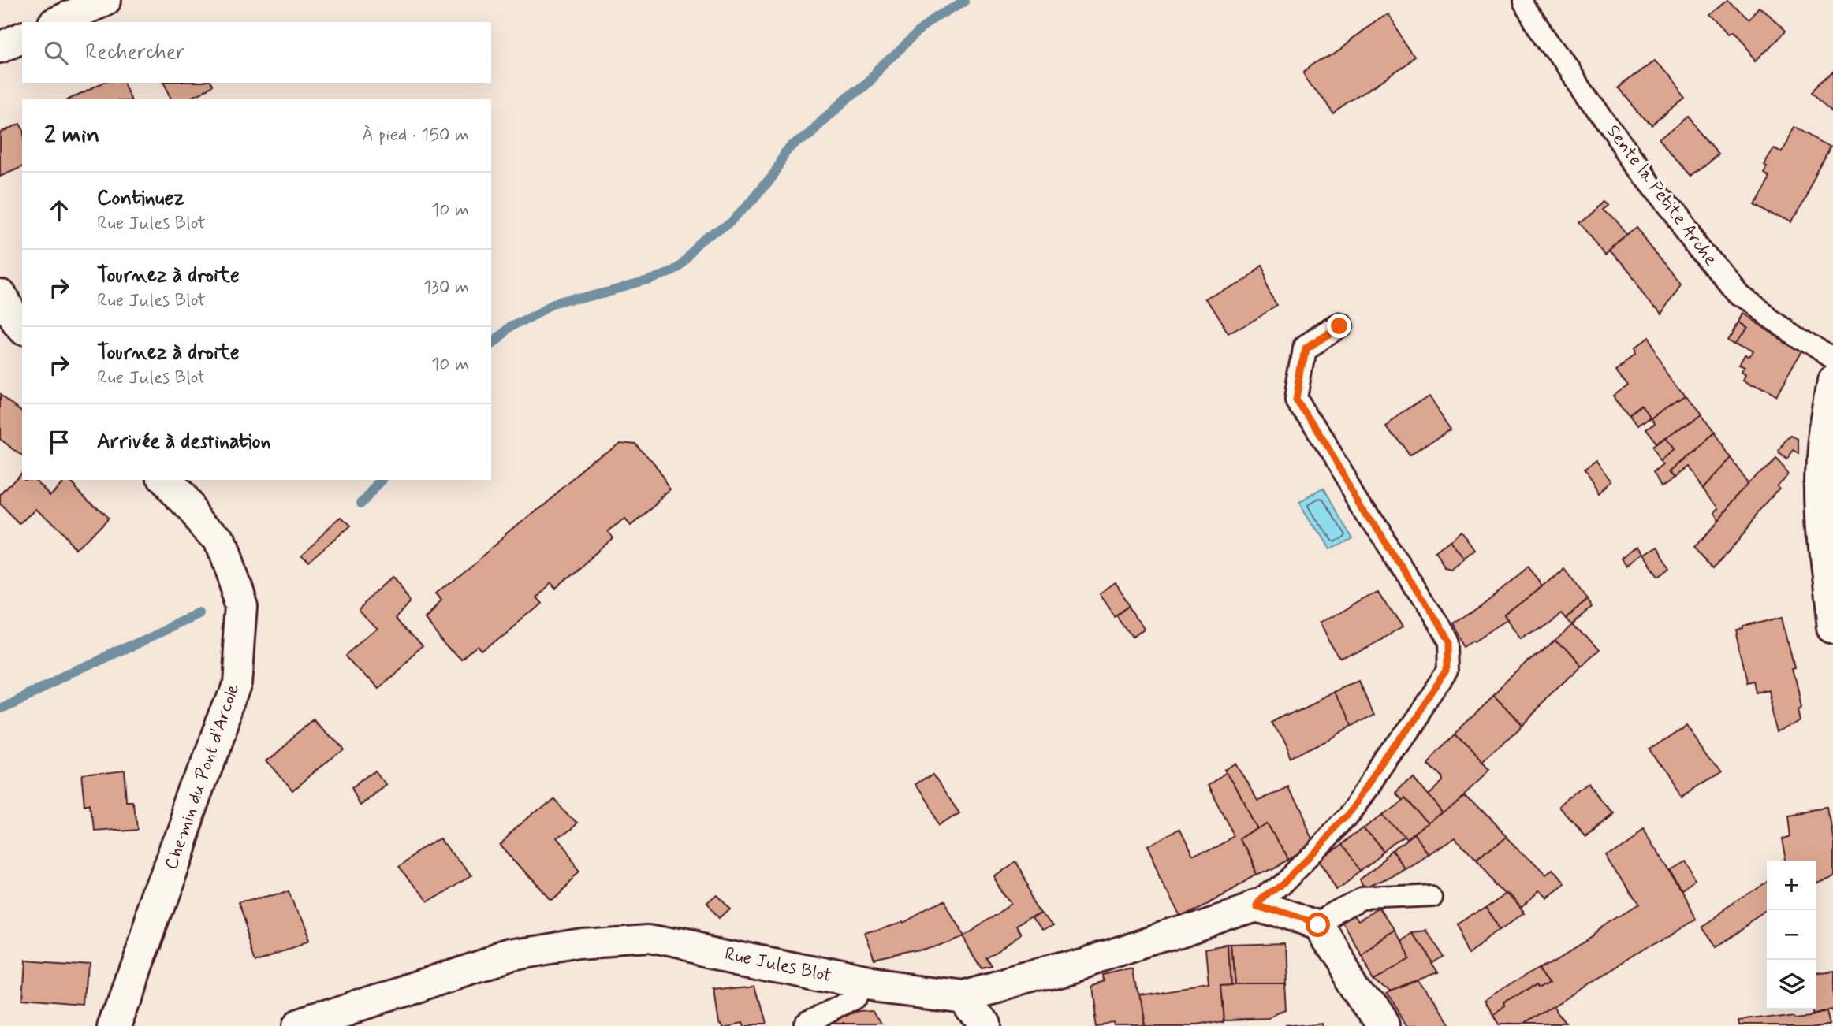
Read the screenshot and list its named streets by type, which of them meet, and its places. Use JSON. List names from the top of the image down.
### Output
{
  "streets": {
    "street": ["Chemin du Pont d'Arcole", "Rue Jules Blot"],
    "lane": ["Sente la Petite Arche"]
  },
  "page": {
    "search": "Rechercher",
    "heading": ["2 min", "À pied · 150 m"],
    "list": [
      ["Continuez", "Rue Jules Blot", "10 m"],
      ["Tournez à droite", "Rue Jules Blot", "130 m"],
      ["Tournez à droite", "Rue Jules Blot", "10 m"],
      "Arrivée à destination"
    ],
    "map_buttons": ["+", "−"]
  }
}
